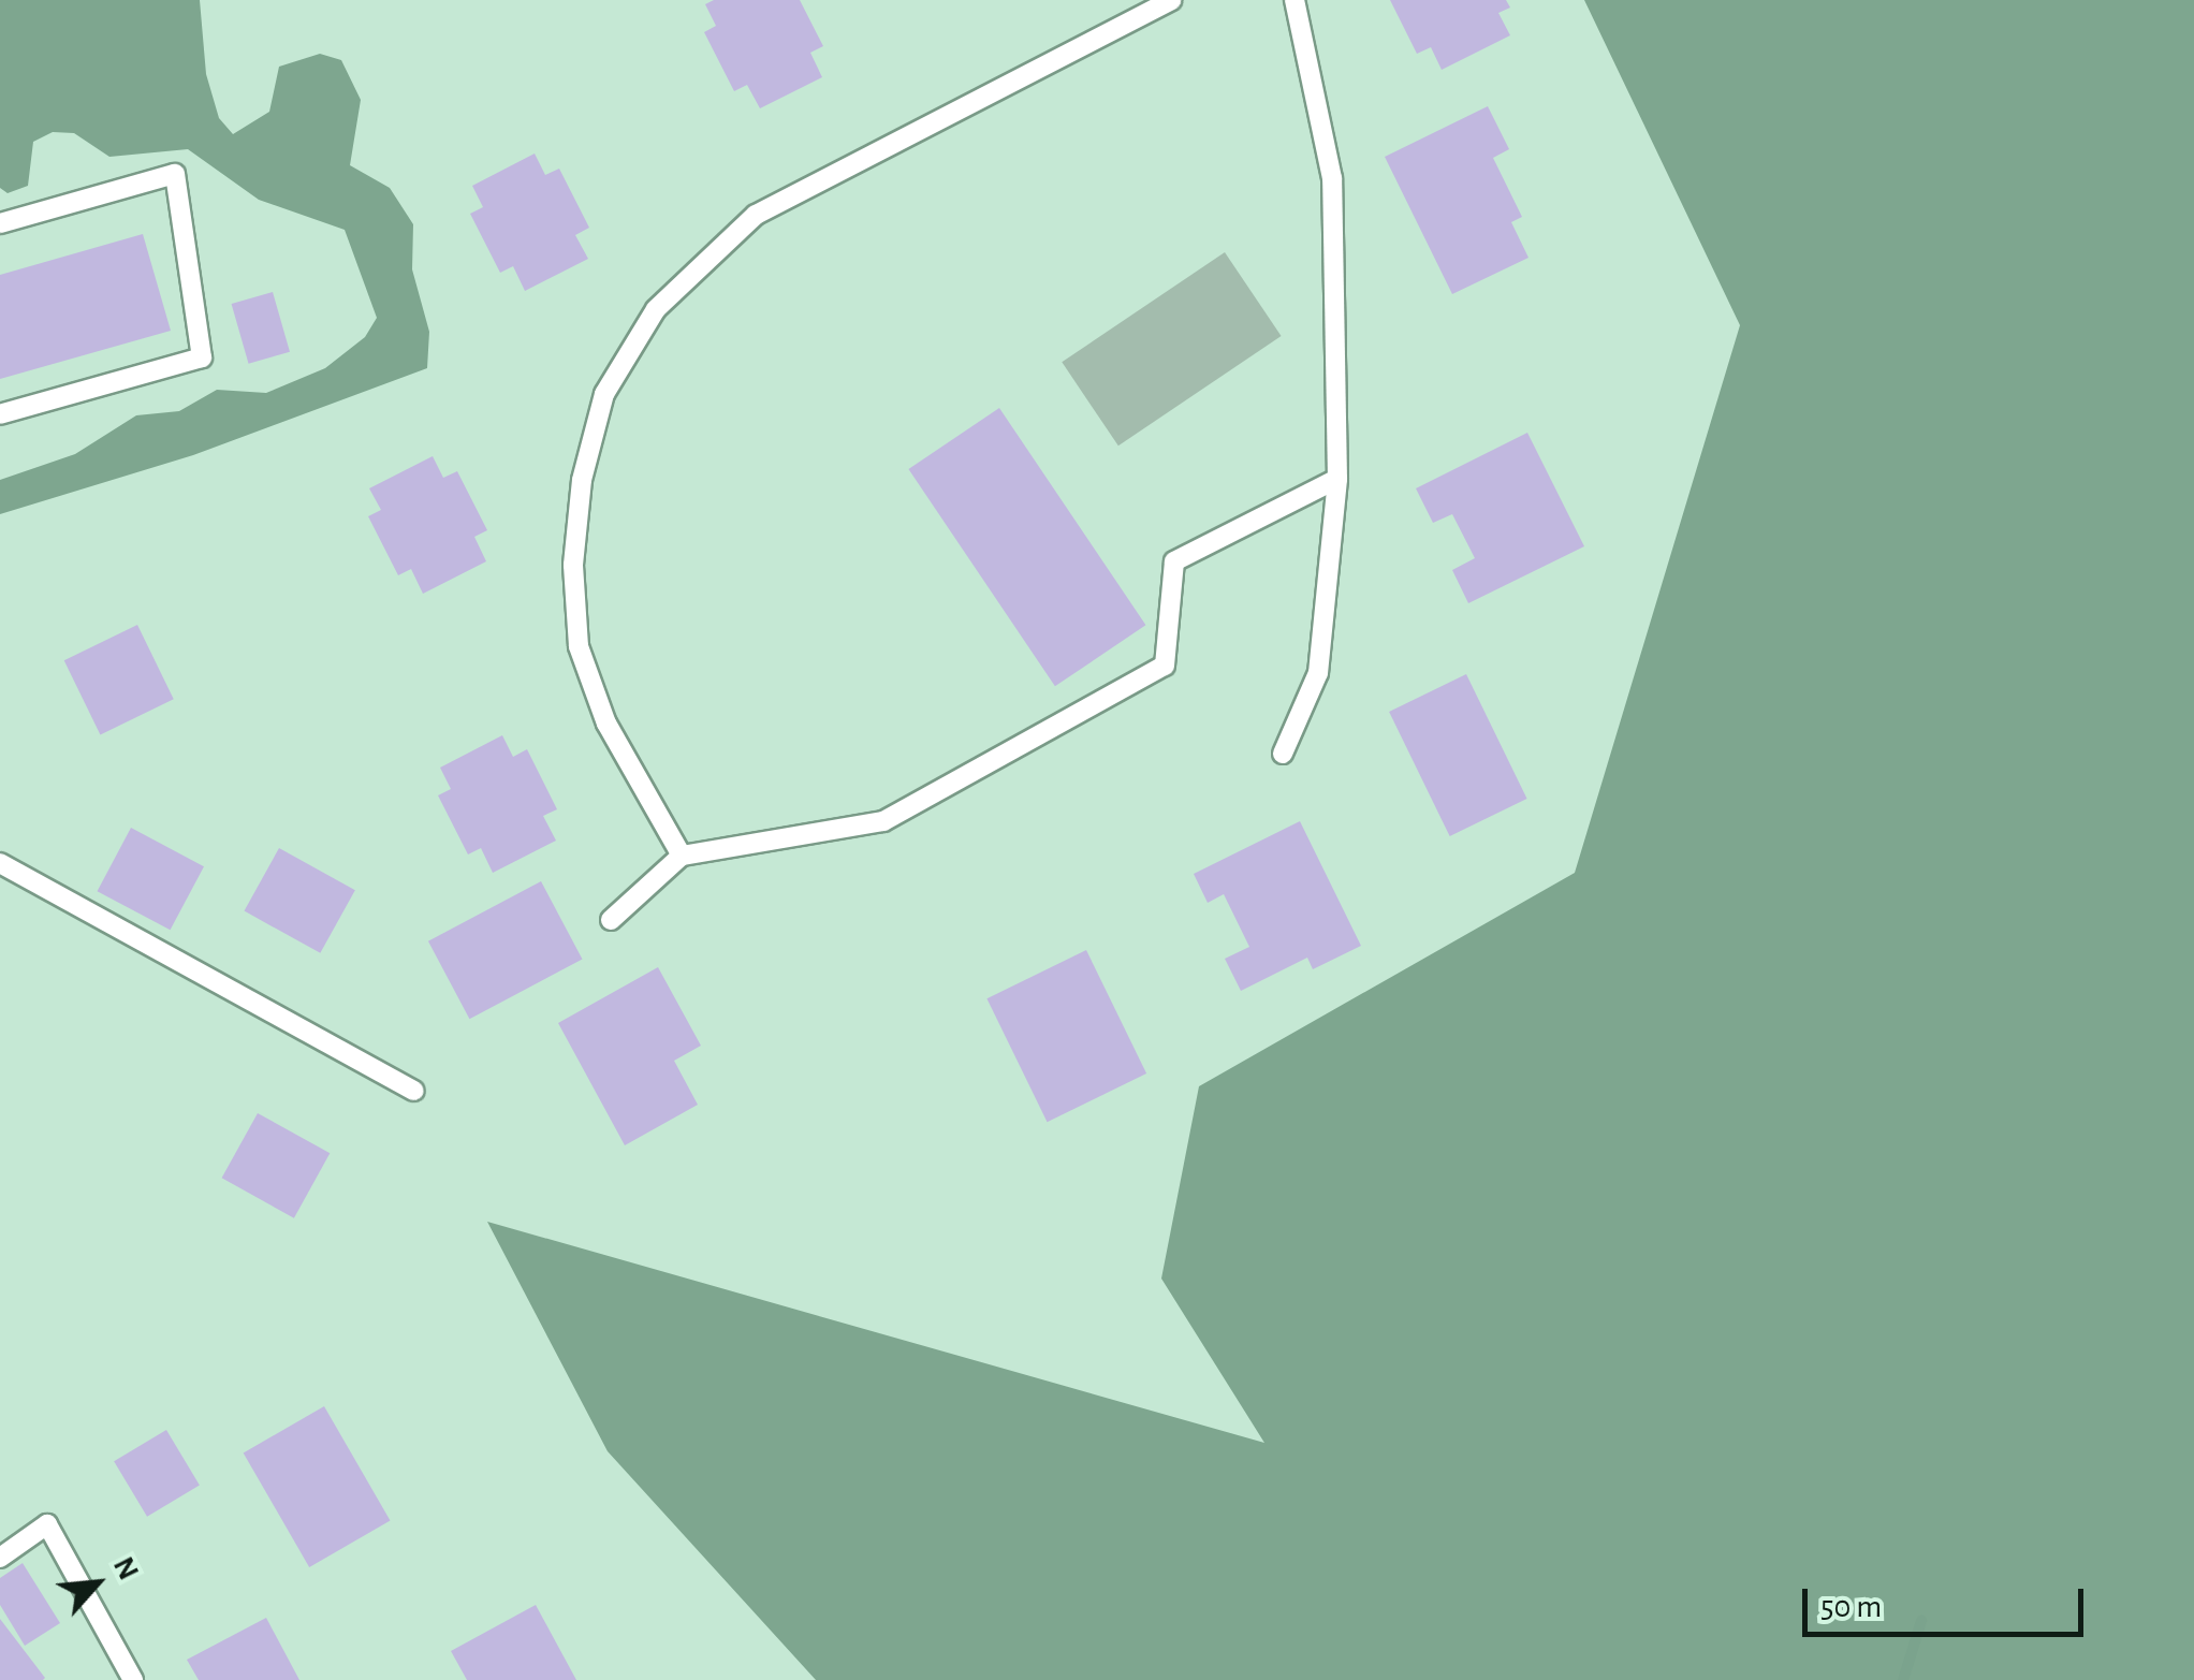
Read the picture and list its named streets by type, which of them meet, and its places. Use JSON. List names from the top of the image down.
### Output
{
  "scale_bar": "50 m",
  "north": "top right"
}
